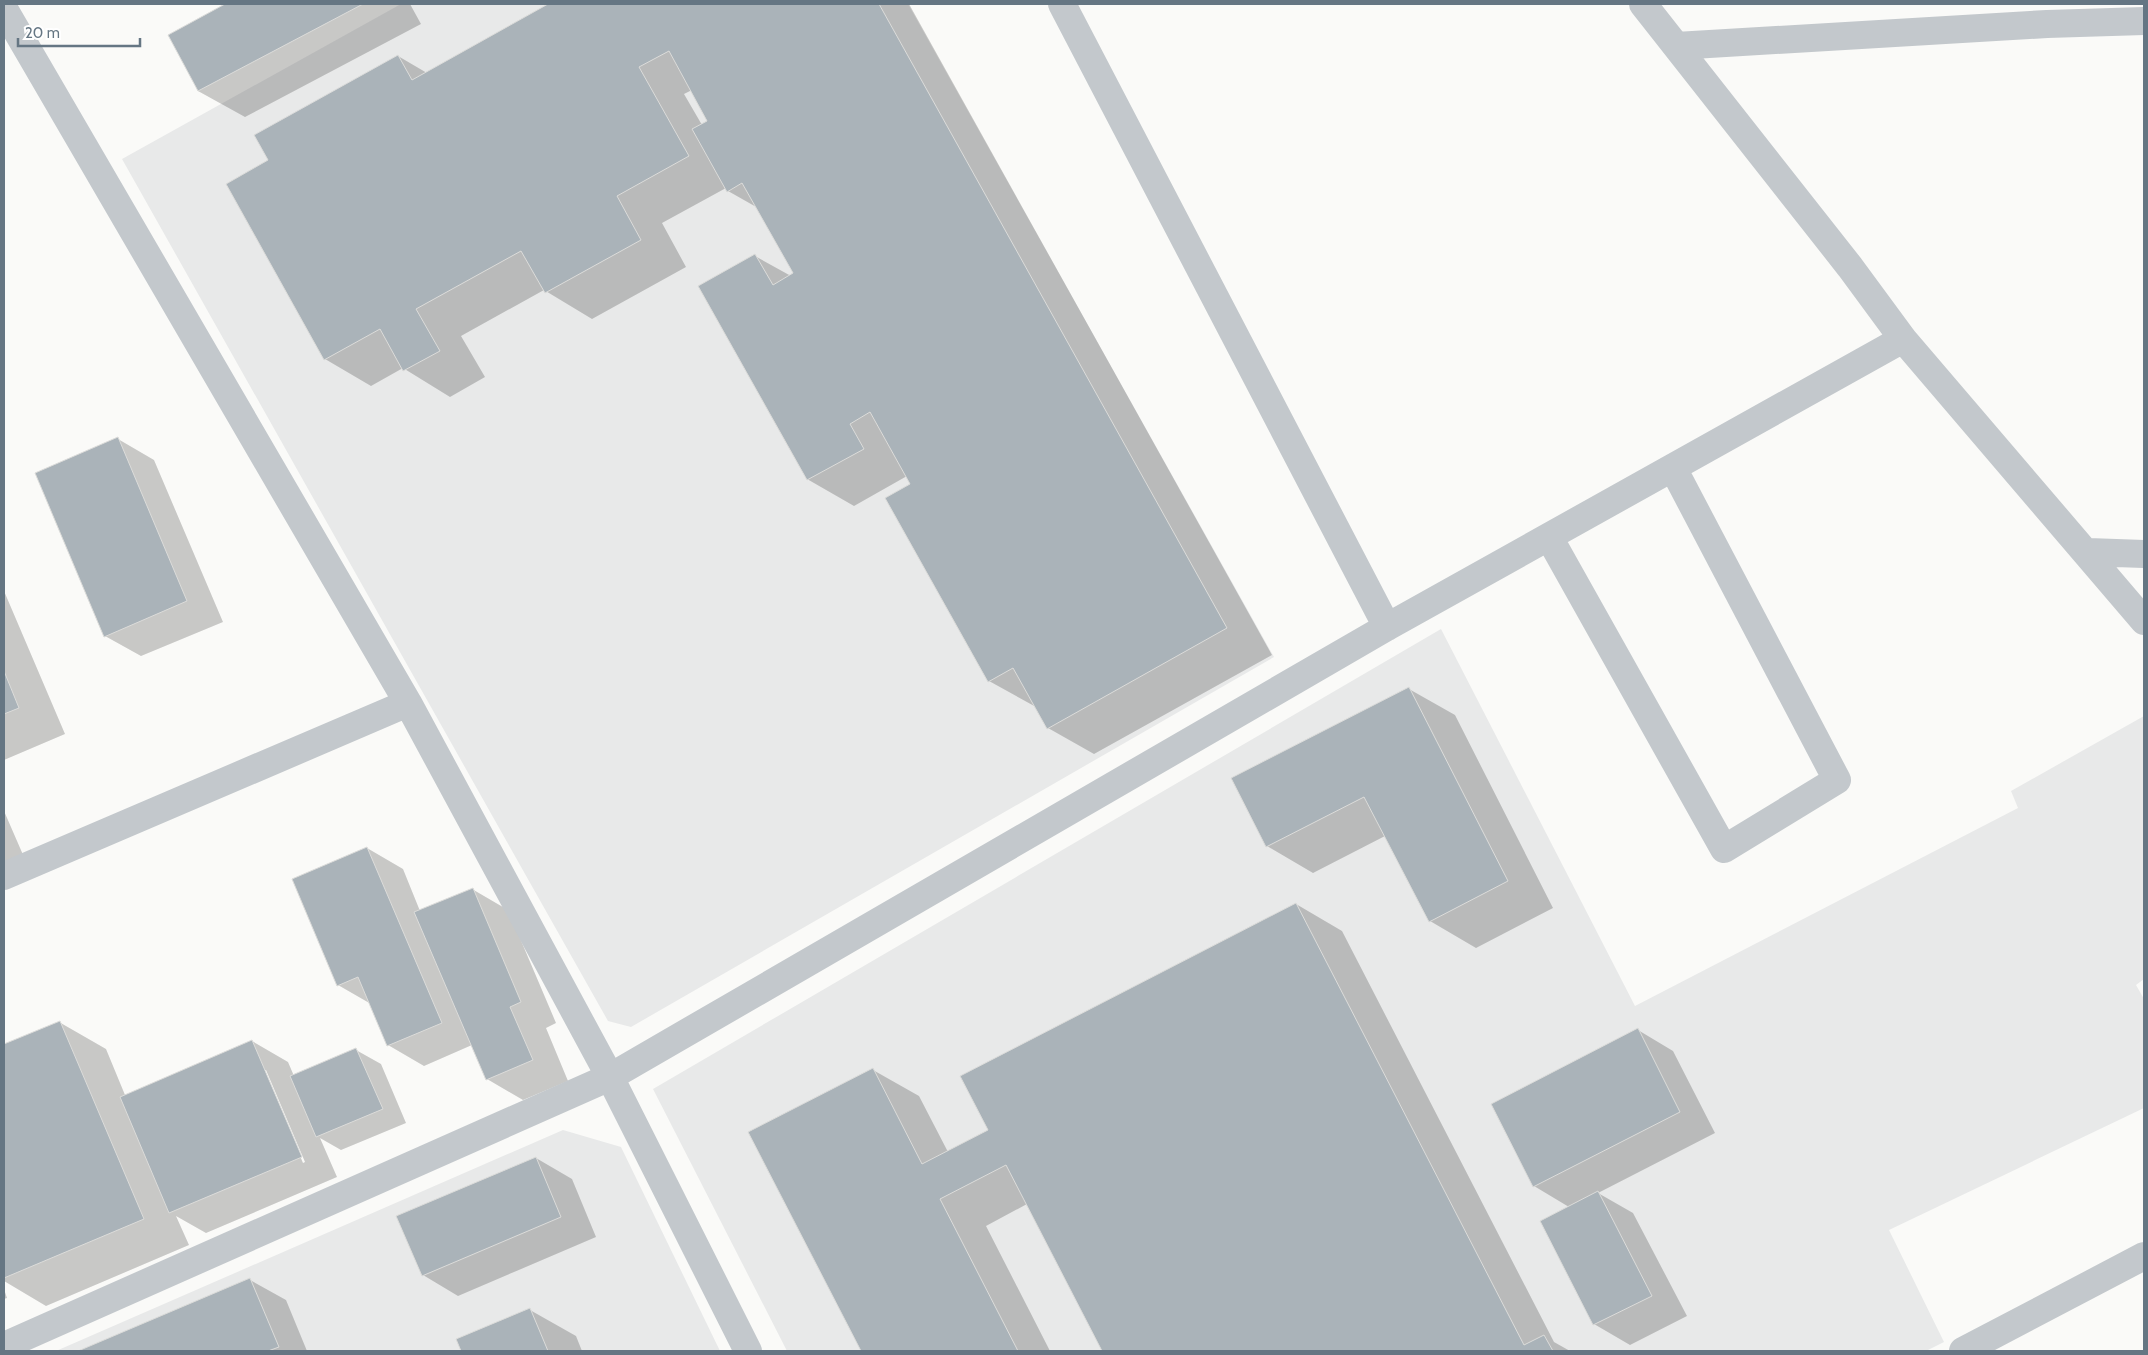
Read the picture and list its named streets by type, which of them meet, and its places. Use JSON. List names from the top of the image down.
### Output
{
  "scale_bar": "20 m"
}
